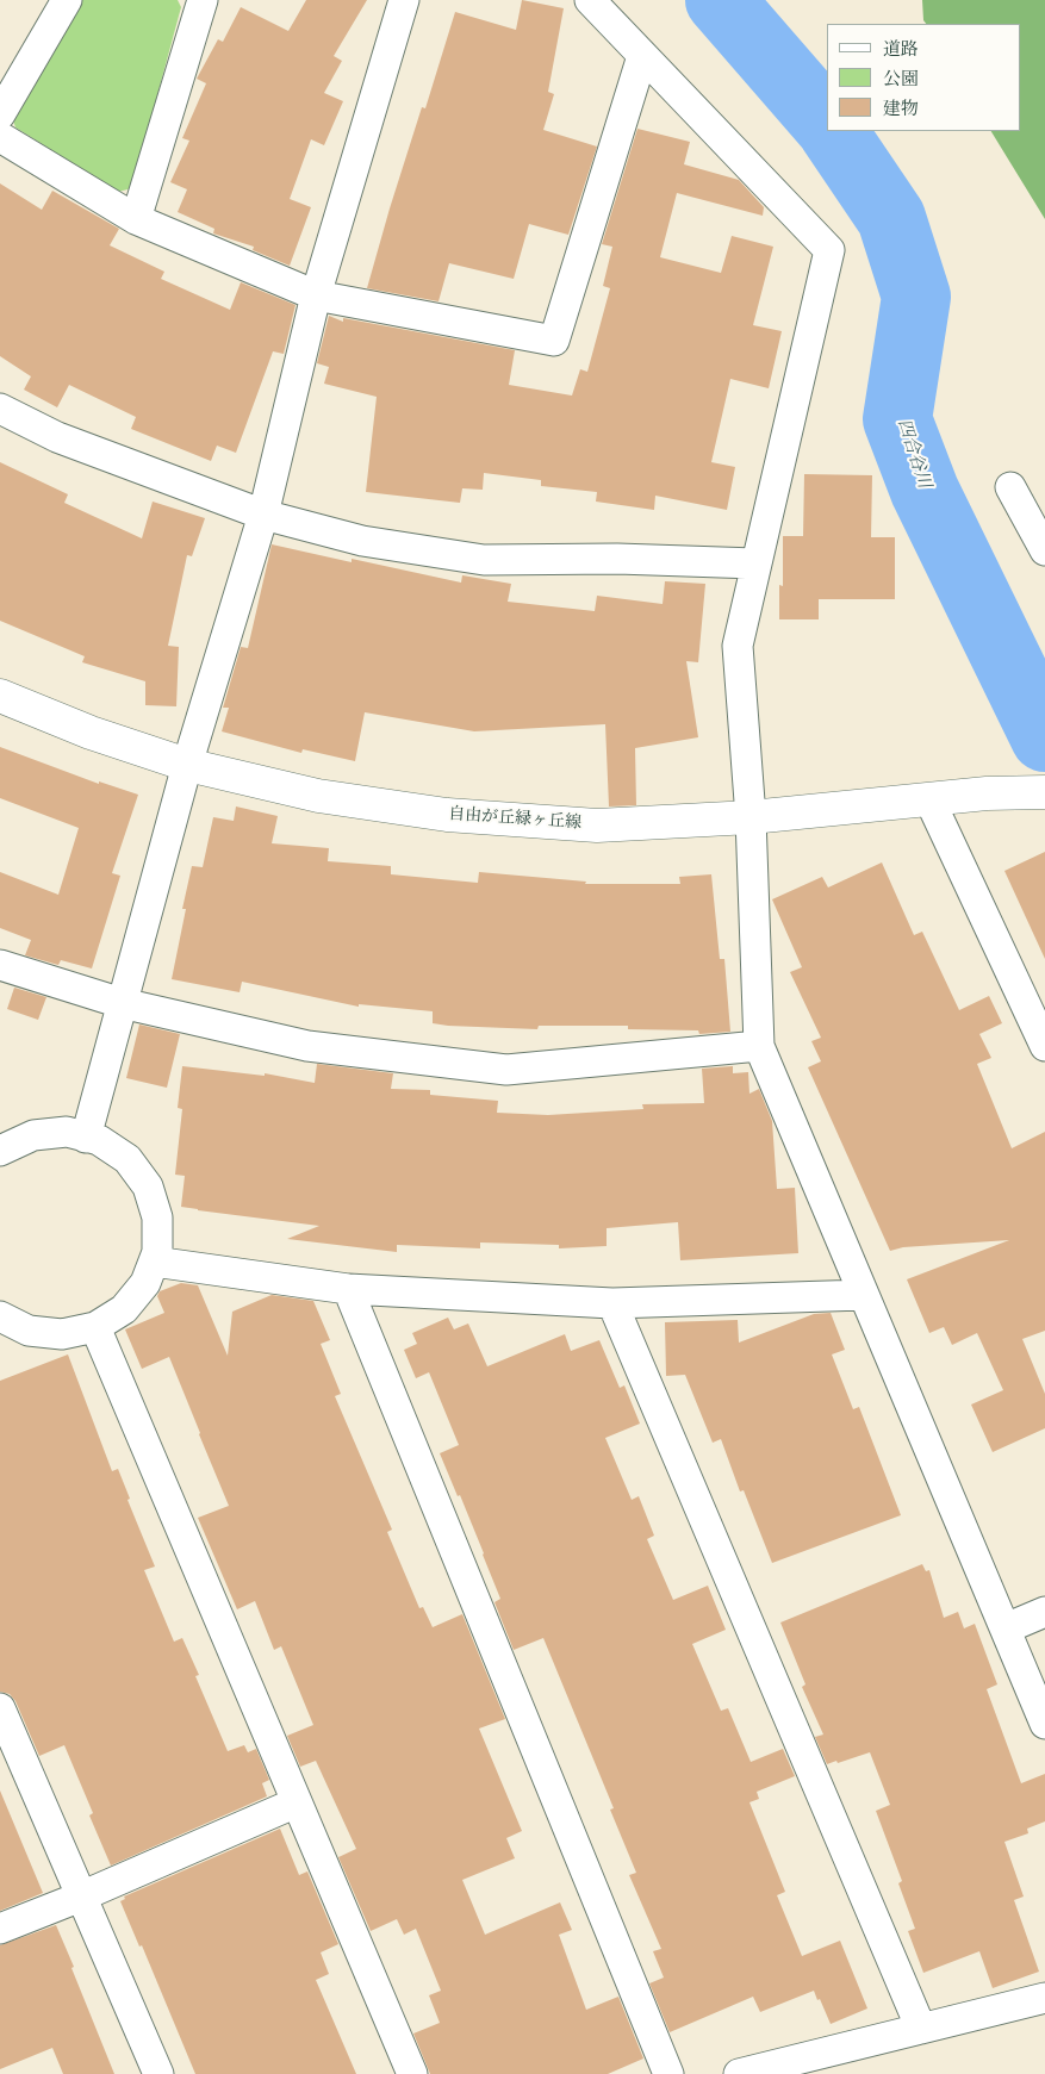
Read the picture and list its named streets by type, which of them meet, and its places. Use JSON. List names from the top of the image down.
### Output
{
  "streets": {
    "street": ["自由が丘緑ヶ丘線"]
  },
  "water": ["四合谷川"],
  "legend": ["道路", "公園", "建物"]
}
